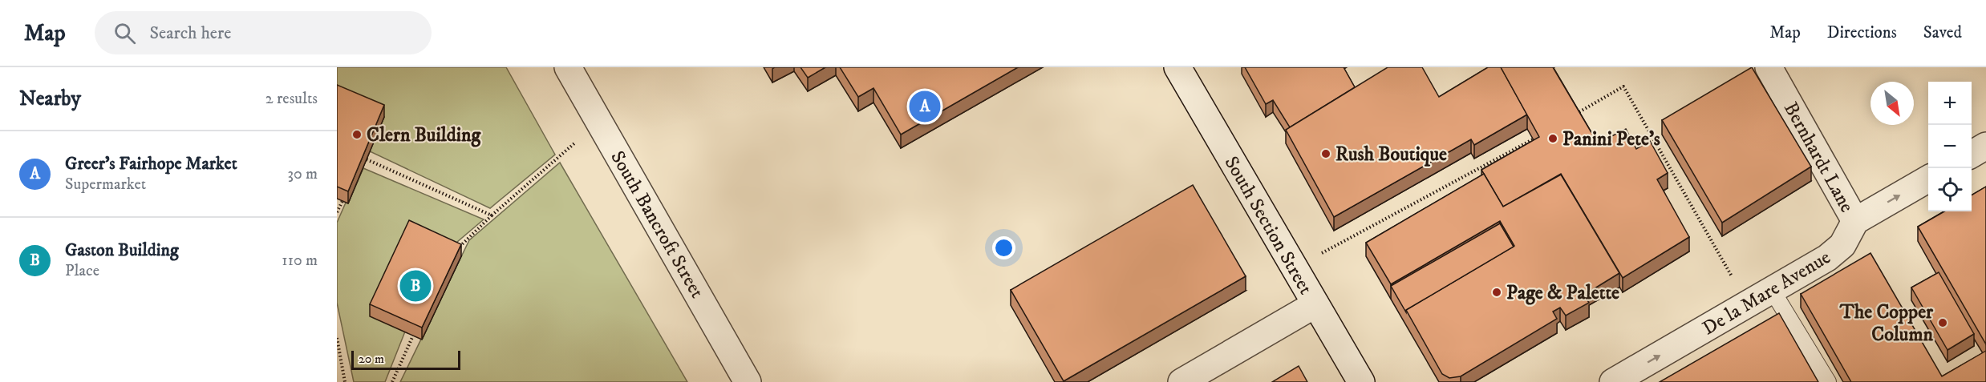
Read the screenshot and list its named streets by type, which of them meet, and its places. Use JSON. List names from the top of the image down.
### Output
{
  "streets": {
    "street": [
      "Bernhardt Lane",
      "South Bancroft Street",
      "South Section Street",
      "De la Mare Avenue"
    ]
  },
  "crossings": [
    ["Bernhardt Lane", "De la Mare Avenue"]
  ],
  "one_way": ["De la Mare Avenue"],
  "places": [
    "Clern Building",
    "Panini Pete's",
    "Rush Boutique",
    "Page & Palette",
    "The Copper Column"
  ],
  "scale_bar": "20 m",
  "north": "bottom right",
  "page": {
    "header": "Map",
    "search": "Search here",
    "nav": ["Map", "Directions", "Saved"],
    "heading": ["Nearby", "2 results"],
    "map_buttons": ["+", "−"],
    "pins": ["A", "B"],
    "list": [
      {
        "mark": "A",
        "name": "Greer's Fairhope Market",
        "note": "Supermarket",
        "value": "30 m"
      },
      {
        "mark": "B",
        "name": "Gaston Building",
        "note": "Place",
        "value": "110 m"
      }
    ],
    "scale": "20 m"
  }
}
